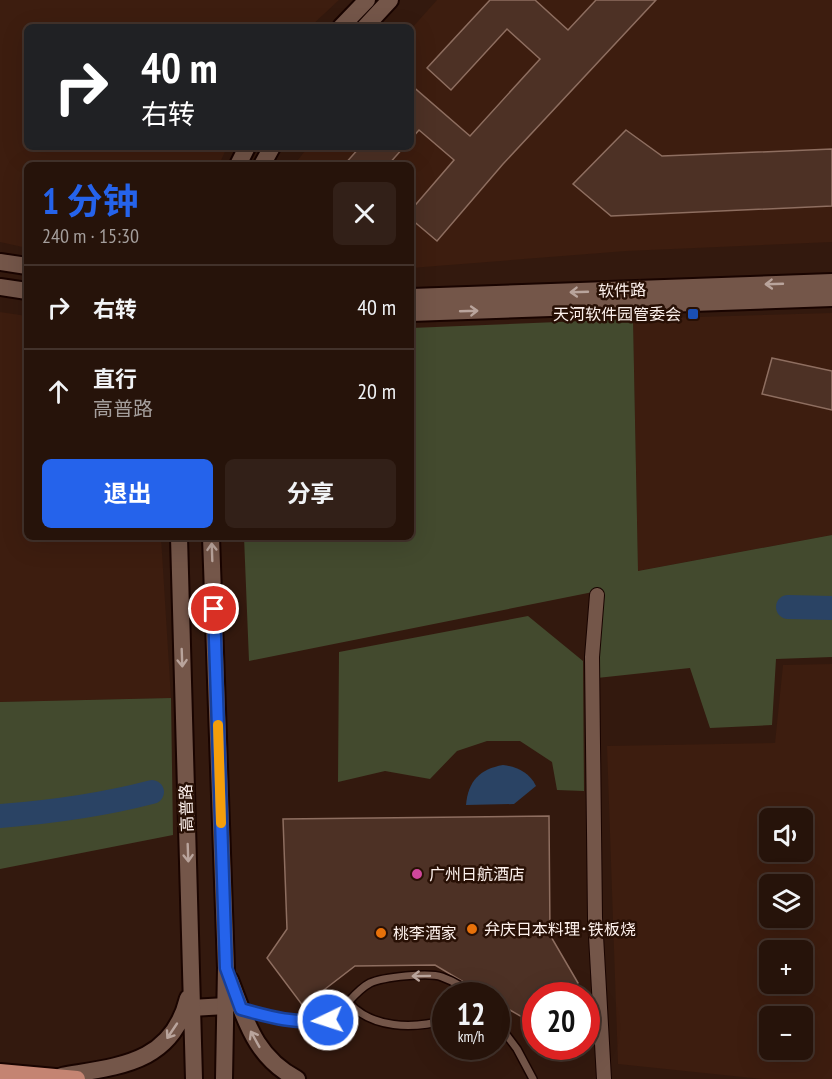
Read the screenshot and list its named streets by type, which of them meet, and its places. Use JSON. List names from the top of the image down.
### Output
{
  "streets": {
    "main road": ["软件路", "高普路"]
  },
  "places": {
    "transit": ["天河软件园管委会"],
    "other": ["广州日航酒店", "弁庆日本料理･铁板烧", "桃李酒家"]
  },
  "page": {
    "turn": ["40 m", "右转"],
    "heading": ["1 分钟", "240 m · 15:30"],
    "list": [
      {
        "name": "右转",
        "value": "40 m"
      },
      {
        "name": "直行",
        "note": "高普路",
        "value": "20 m"
      }
    ],
    "buttons": ["退出", "分享"],
    "map_buttons": ["+", "−"],
    "speed": "12 km/h",
    "limit": "20"
  }
}
